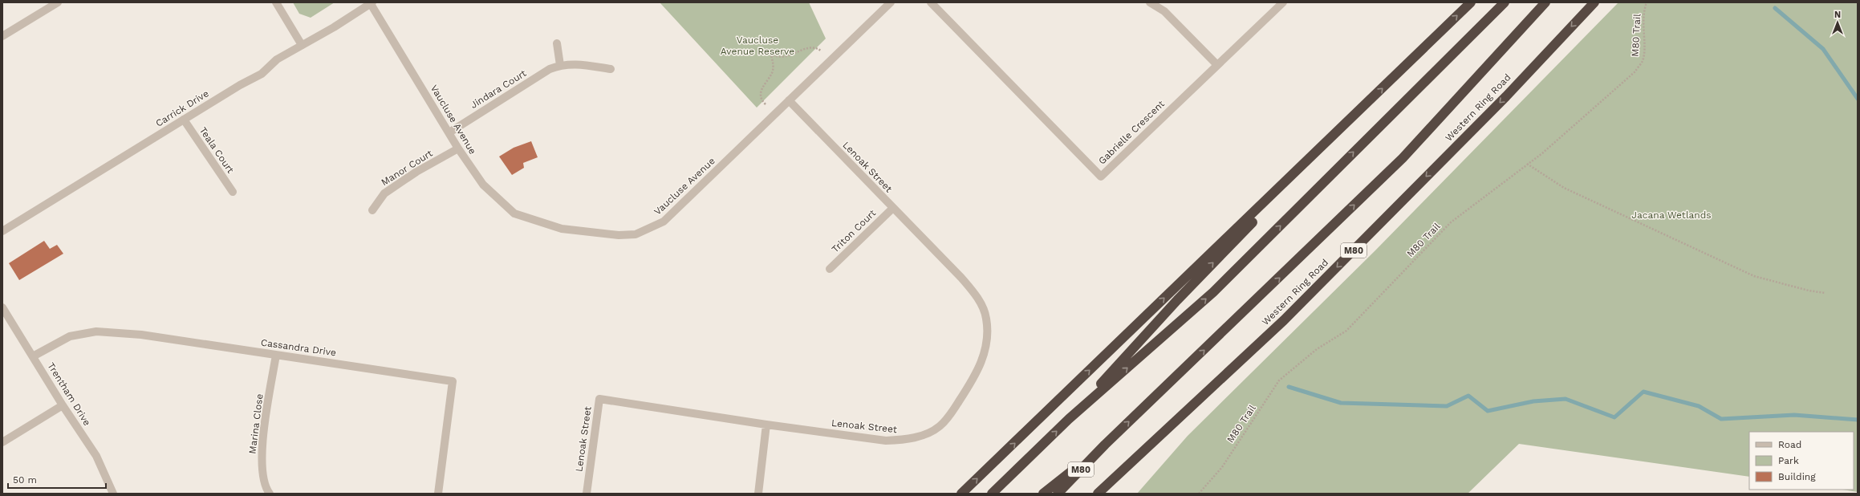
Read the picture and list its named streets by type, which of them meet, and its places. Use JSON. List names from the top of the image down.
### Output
{
  "streets": {
    "highway": ["Western Ring Road", "M80"],
    "street": [
      "Jindara Court",
      "Carrick Drive",
      "Vaucluse Avenue",
      "Gabrielle Crescent",
      "Teala Court",
      "Lenoak Street",
      "Manor Court",
      "Triton Court",
      "Cassandra Drive",
      "Trentham Drive",
      "Marina Close"
    ],
    "path": ["M80 Trail"]
  },
  "crossings": [
    ["Jindara Court", "Vaucluse Avenue"],
    ["Carrick Drive", "Vaucluse Avenue"],
    ["Carrick Drive", "Teala Court"],
    ["Vaucluse Avenue", "Lenoak Street"],
    ["Vaucluse Avenue", "Manor Court"],
    ["Lenoak Street", "Triton Court"],
    ["Cassandra Drive", "Trentham Drive"],
    ["Cassandra Drive", "Marina Close"]
  ],
  "parks": ["Vaucluse Avenue Reserve", "Jacana Wetlands"],
  "legend": ["Road", "Park", "Building"],
  "scale_bar": "50 m",
  "north": "top"
}
